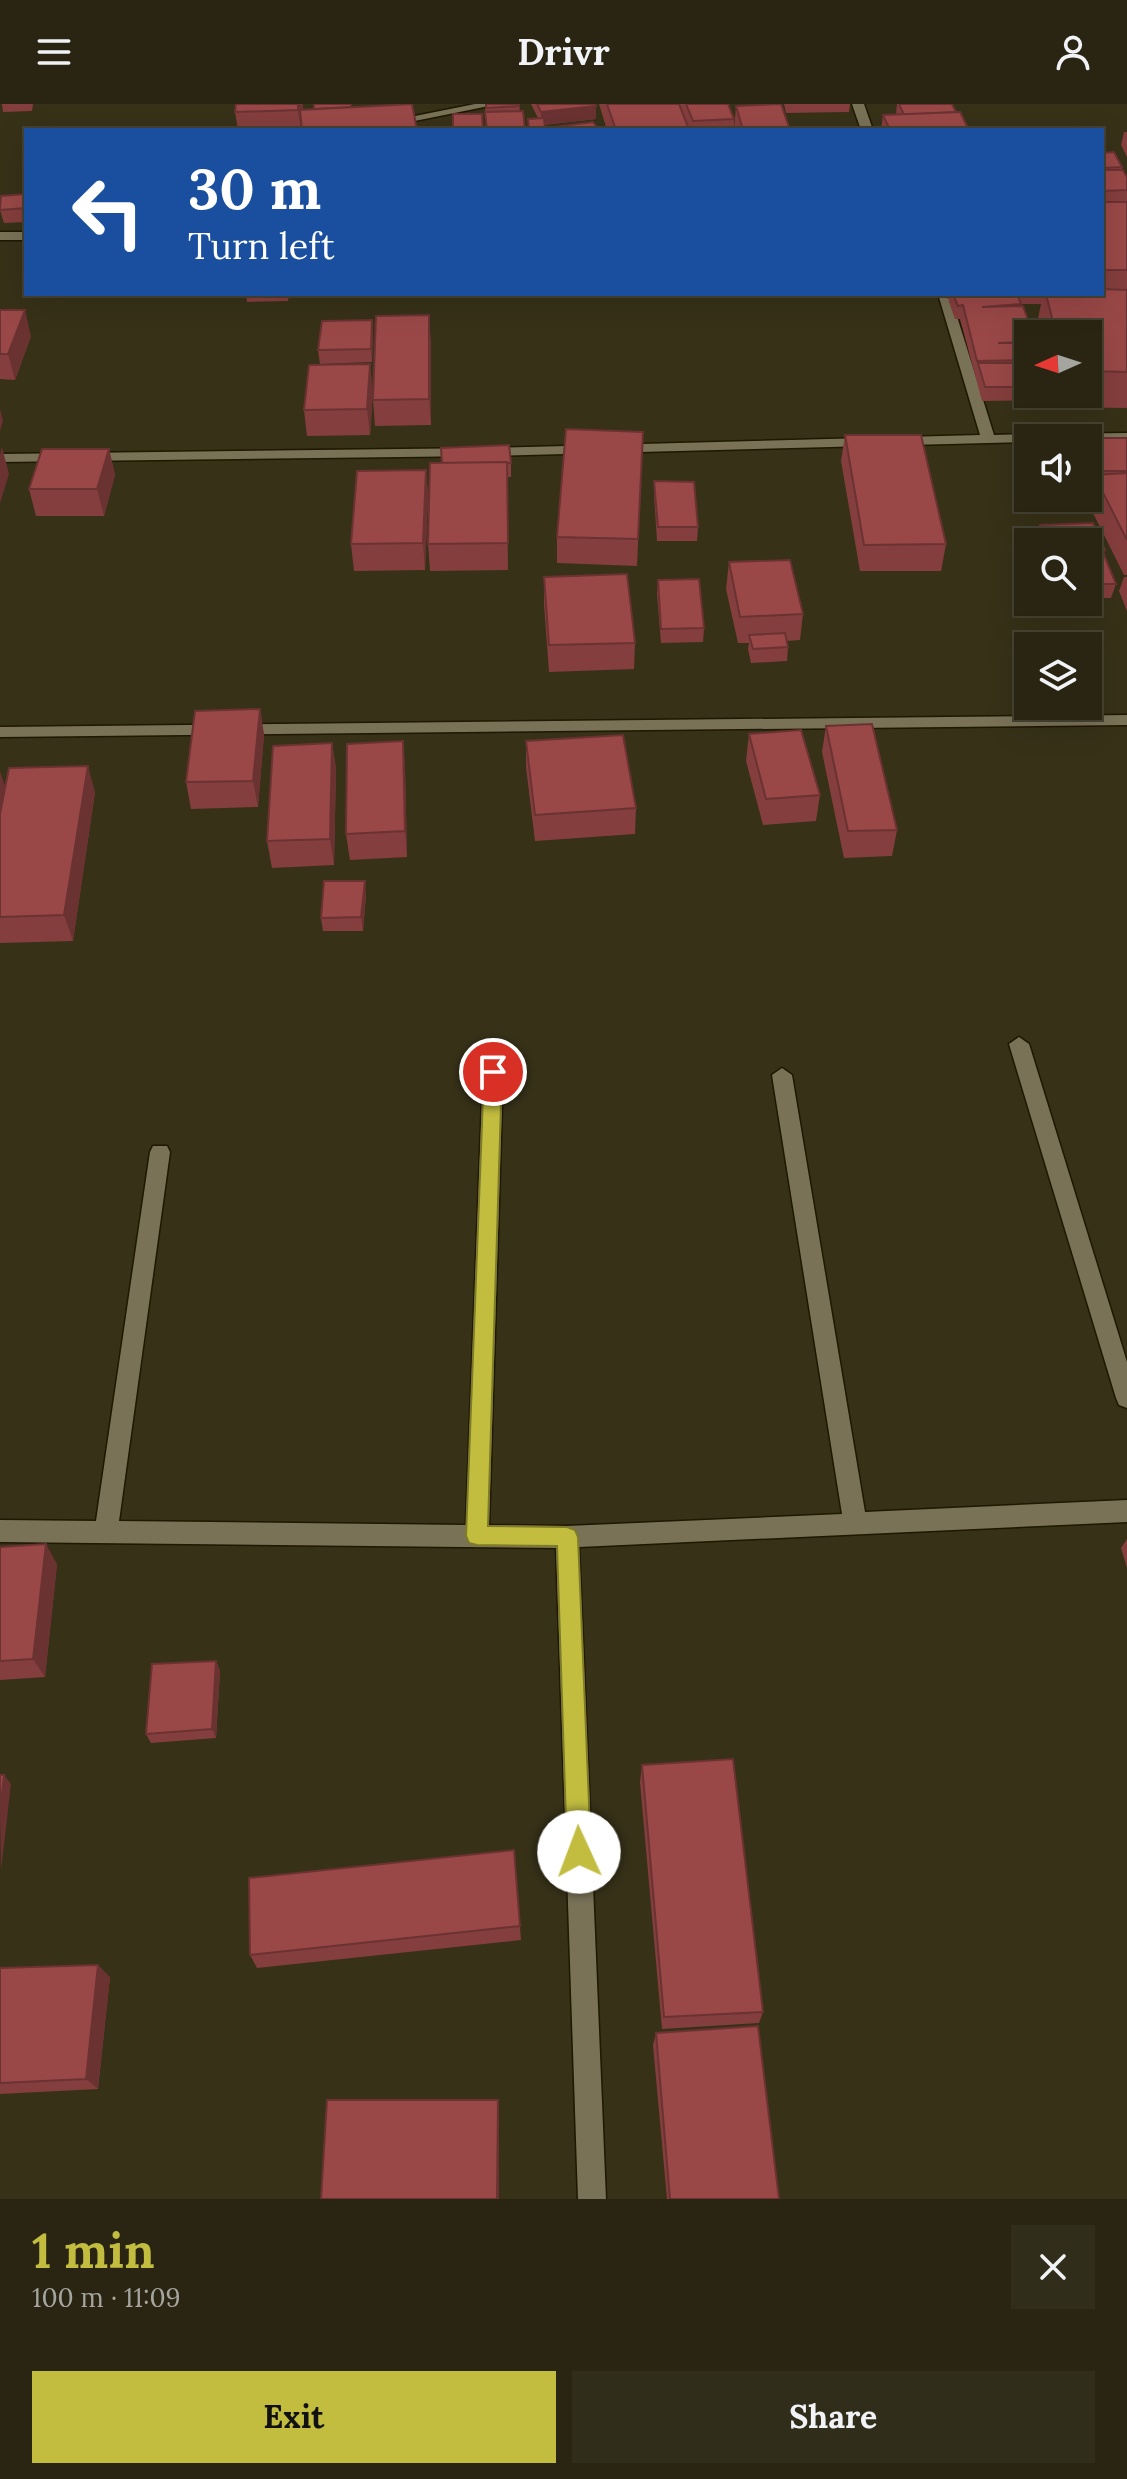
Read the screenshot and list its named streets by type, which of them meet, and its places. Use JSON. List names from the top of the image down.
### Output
{
  "north": "left",
  "page": {
    "header": "Drivr",
    "turn": ["30 m", "Turn left"],
    "heading": ["1 min", "100 m · 11:09"],
    "buttons": ["Exit", "Share"]
  }
}
